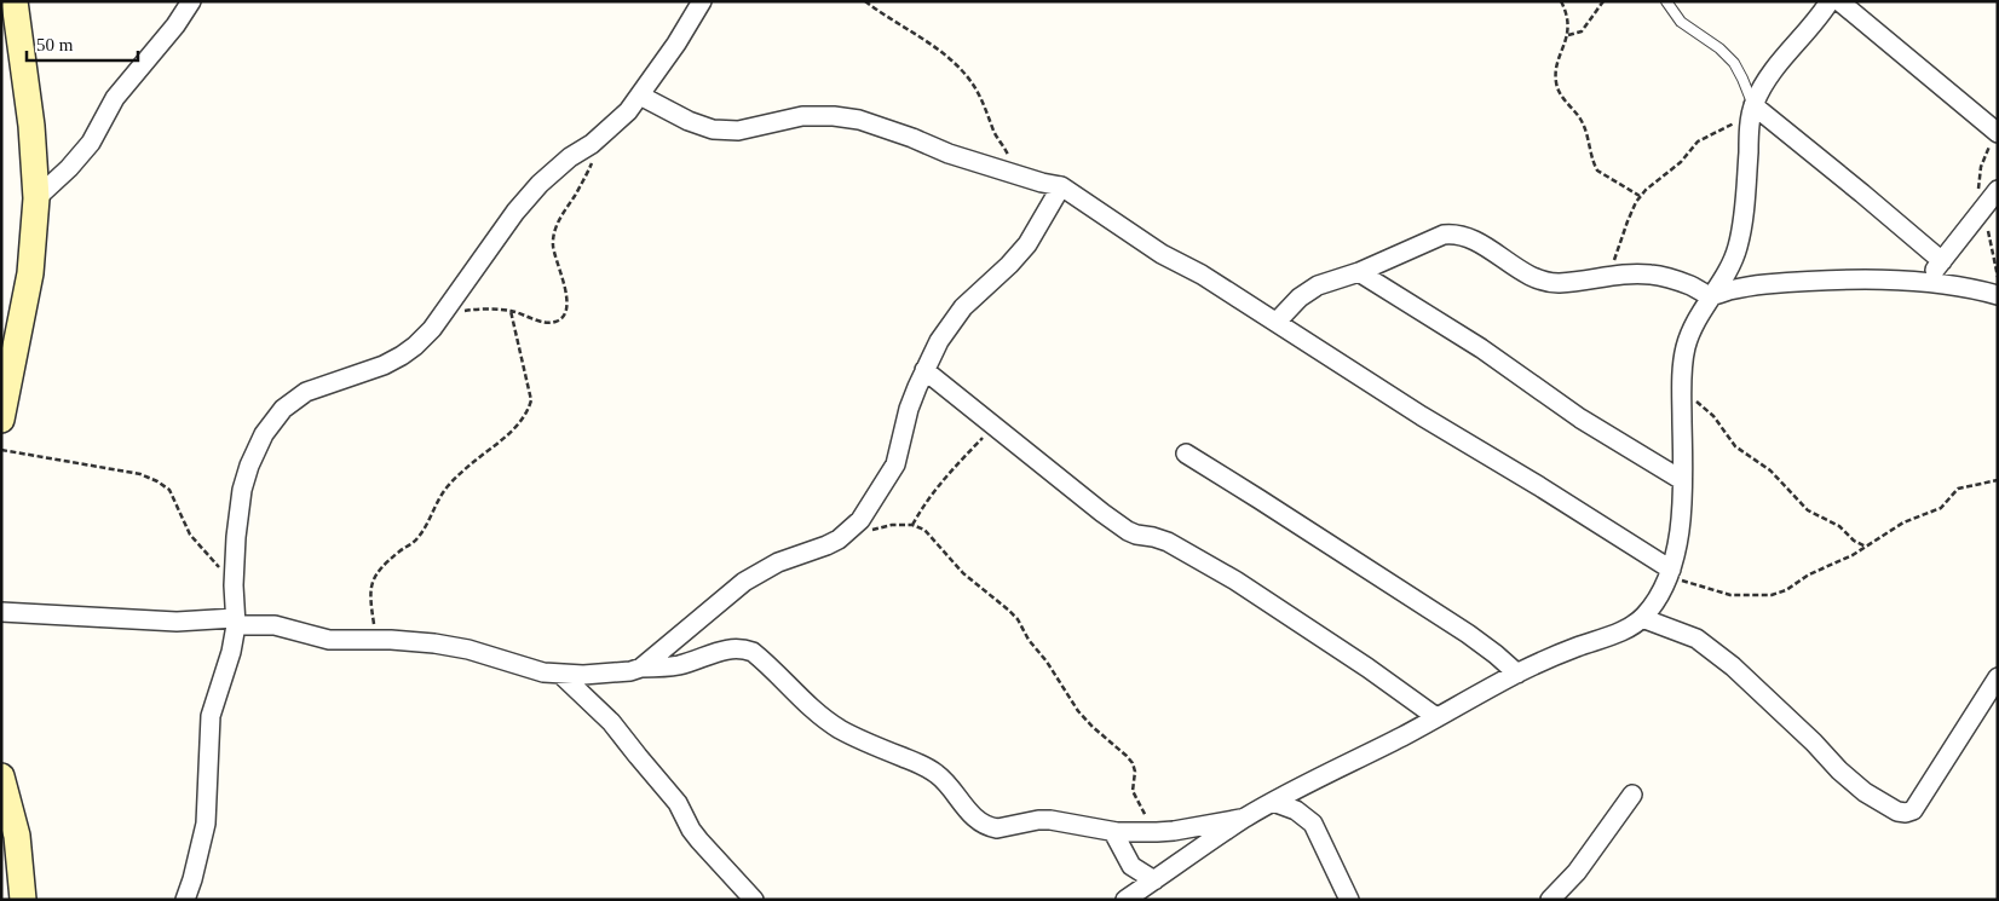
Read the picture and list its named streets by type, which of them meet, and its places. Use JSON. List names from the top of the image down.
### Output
{
  "scale_bar": "50 m"
}
